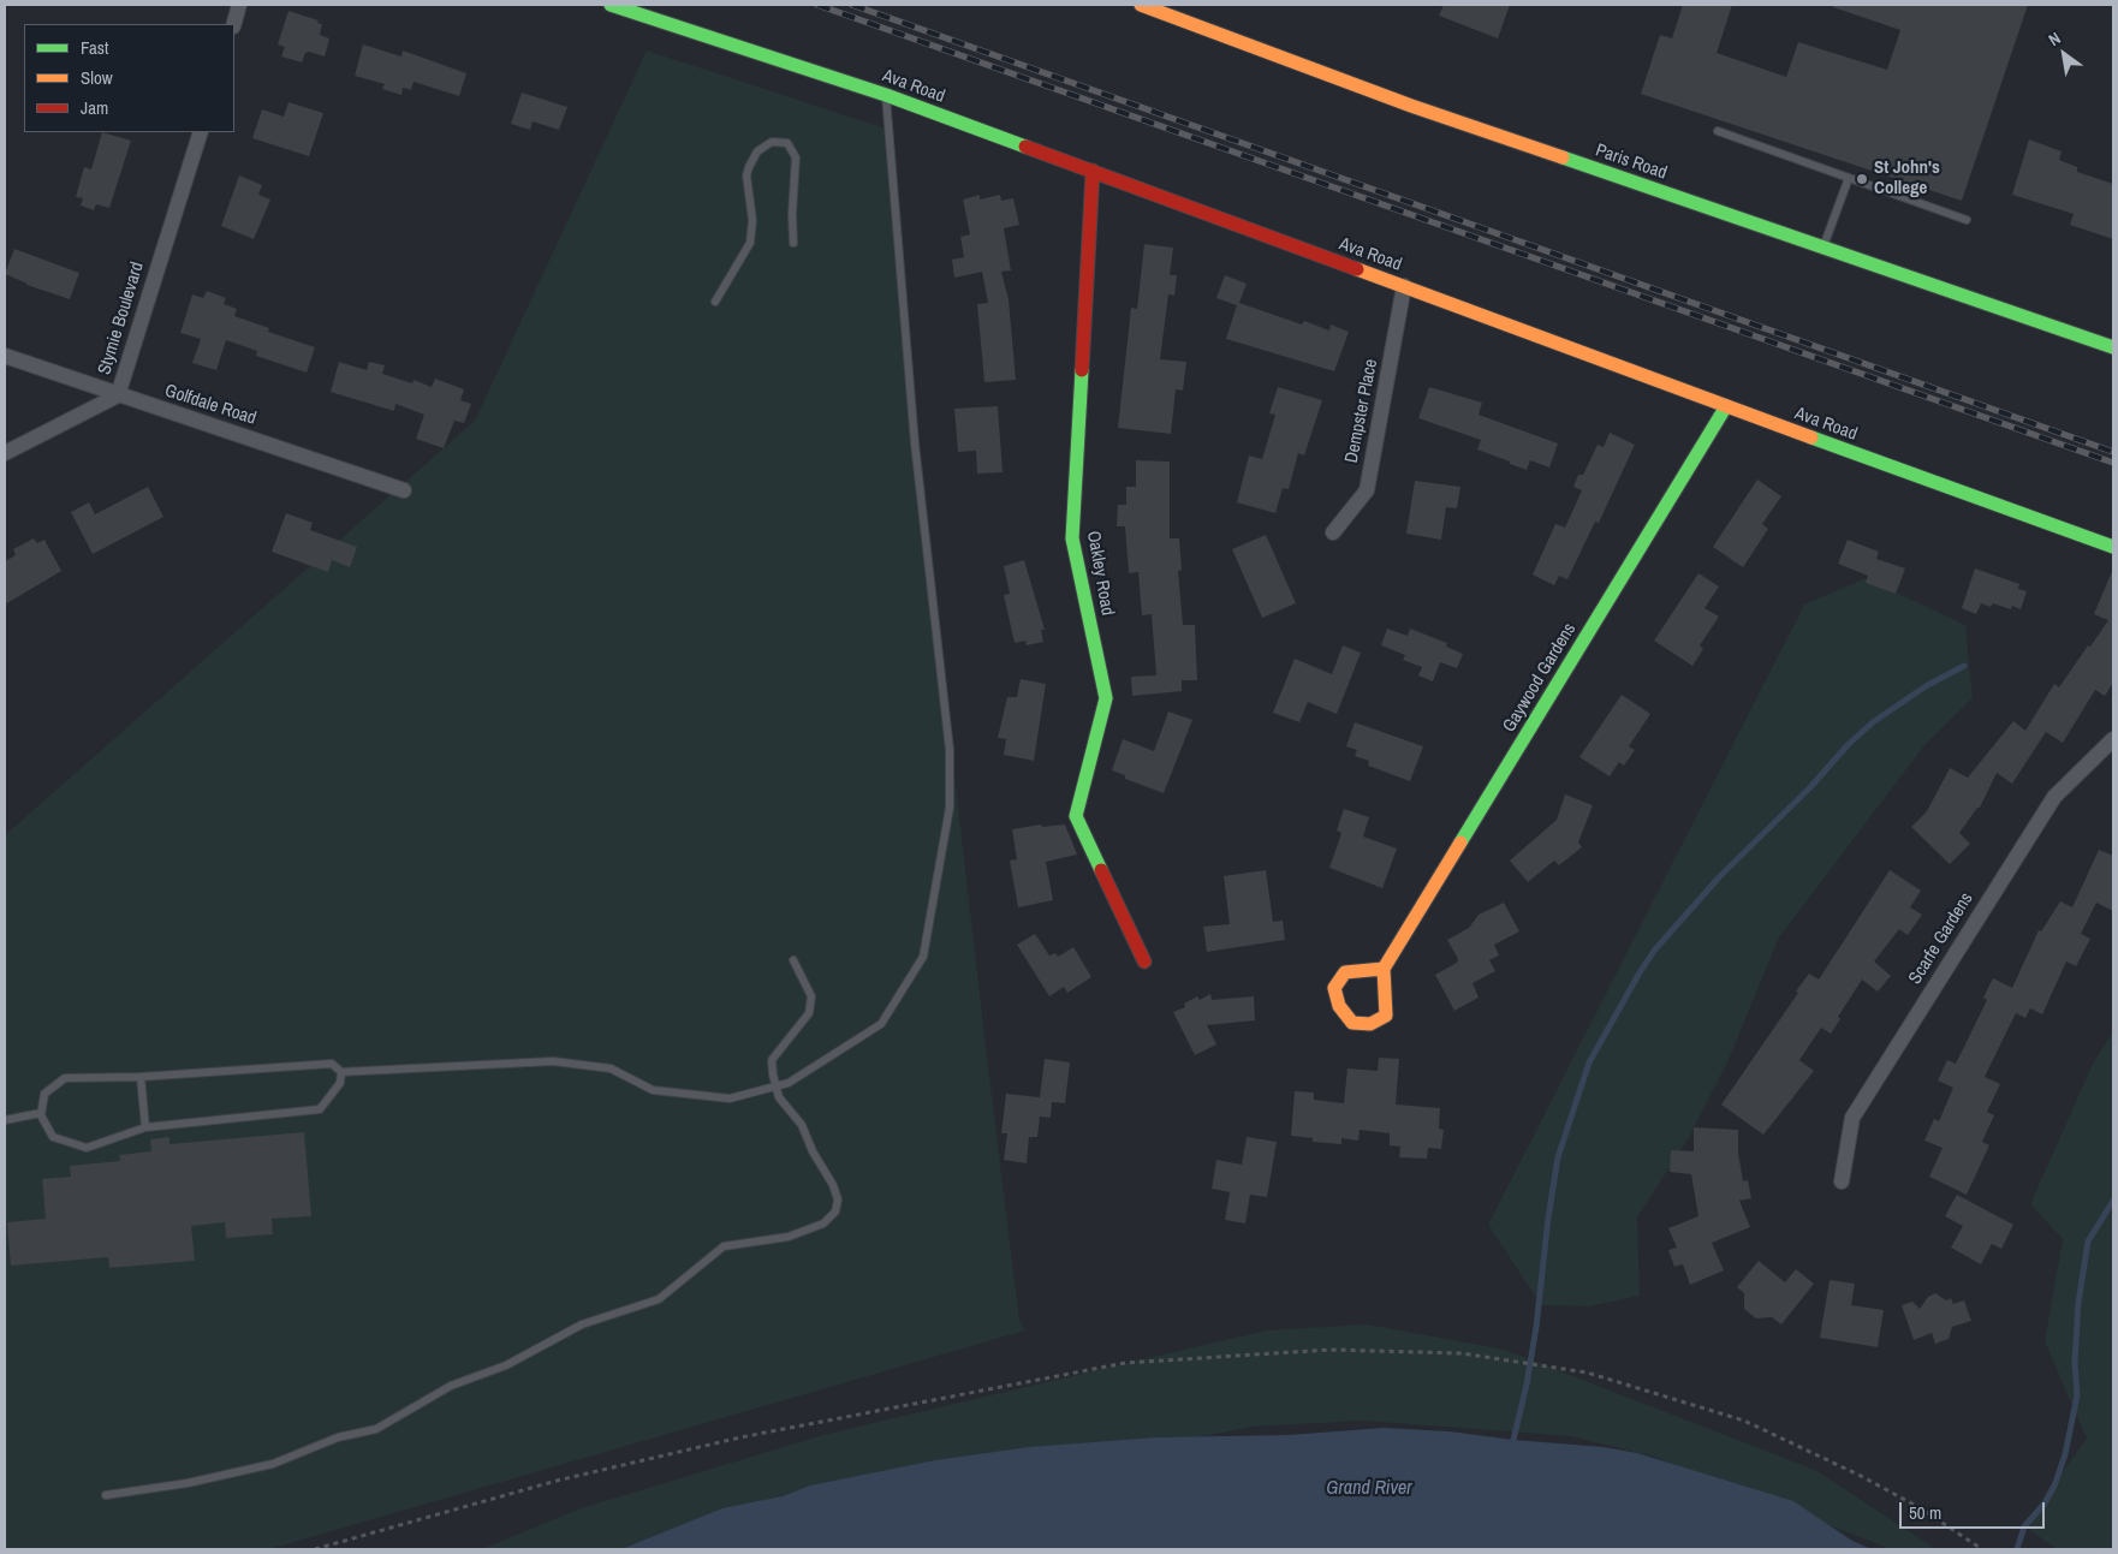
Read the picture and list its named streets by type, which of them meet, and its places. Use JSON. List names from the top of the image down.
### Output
{
  "streets": {
    "street": [
      "Ava Road",
      "Paris Road",
      "Stymie Boulevard",
      "Golfdale Road",
      "Dempster Place",
      "Oakley Road",
      "Gaywood Gardens",
      "Scarfe Gardens"
    ]
  },
  "crossings": [
    ["Ava Road", "Dempster Place"],
    ["Ava Road", "Oakley Road"],
    ["Ava Road", "Gaywood Gardens"],
    ["Stymie Boulevard", "Golfdale Road"]
  ],
  "water": ["Grand River"],
  "places": ["St John's College"],
  "legend": ["Fast", "Slow", "Jam"],
  "scale_bar": "50 m",
  "north": "top left"
}
